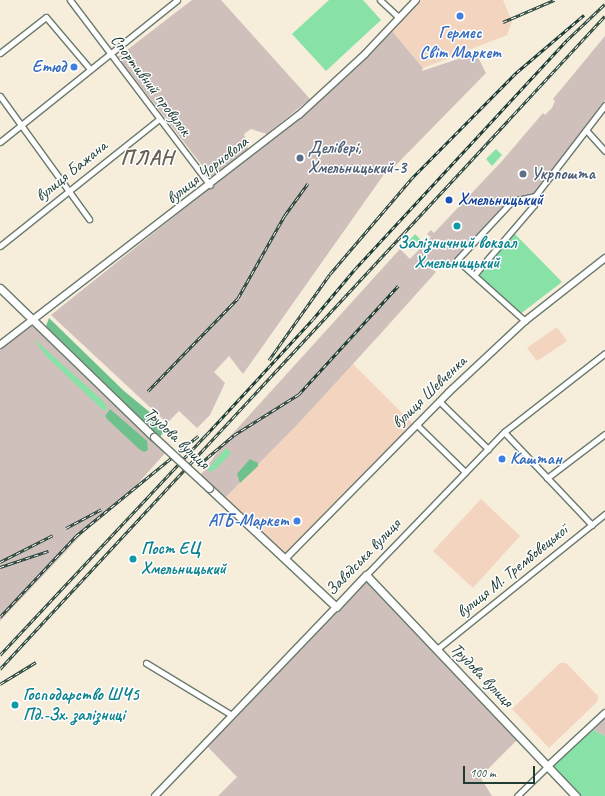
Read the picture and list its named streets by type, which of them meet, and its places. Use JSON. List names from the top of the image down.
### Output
{
  "streets": {
    "main road": ["Трудова вулиця", "Заводська вулиця"],
    "street": [
      "Спортивний провулок",
      "вулиця Чорновола",
      "вулиця Бажана",
      "вулиця Шевченка",
      "вулиця М. Трембовецької"
    ]
  },
  "crossings": [
    ["Спортивний провулок", "вулиця Чорновола"],
    ["Спортивний провулок", "вулиця Бажана"],
    ["вулиця Чорновола", "Трудова вулиця"],
    ["вулиця Шевченка", "Трудова вулиця"],
    ["Трудова вулиця", "Заводська вулиця"],
    ["Трудова вулиця", "вулиця М. Трембовецької"]
  ],
  "districts": ["ПЛАН"],
  "places": [
    "Гермес Світ Маркет",
    "Етюд",
    "Делівері, Хмельницький-3",
    "Укрпошта",
    "Хмельницький",
    "Залізничний вокзал Хмельницький",
    "Каштан",
    "АТБ-Маркет",
    "Пост ЕЦ Хмельницький",
    "Господарство ШЧ5 Пд.-Зх. залізниці"
  ],
  "scale_bar": "100 m"
}
